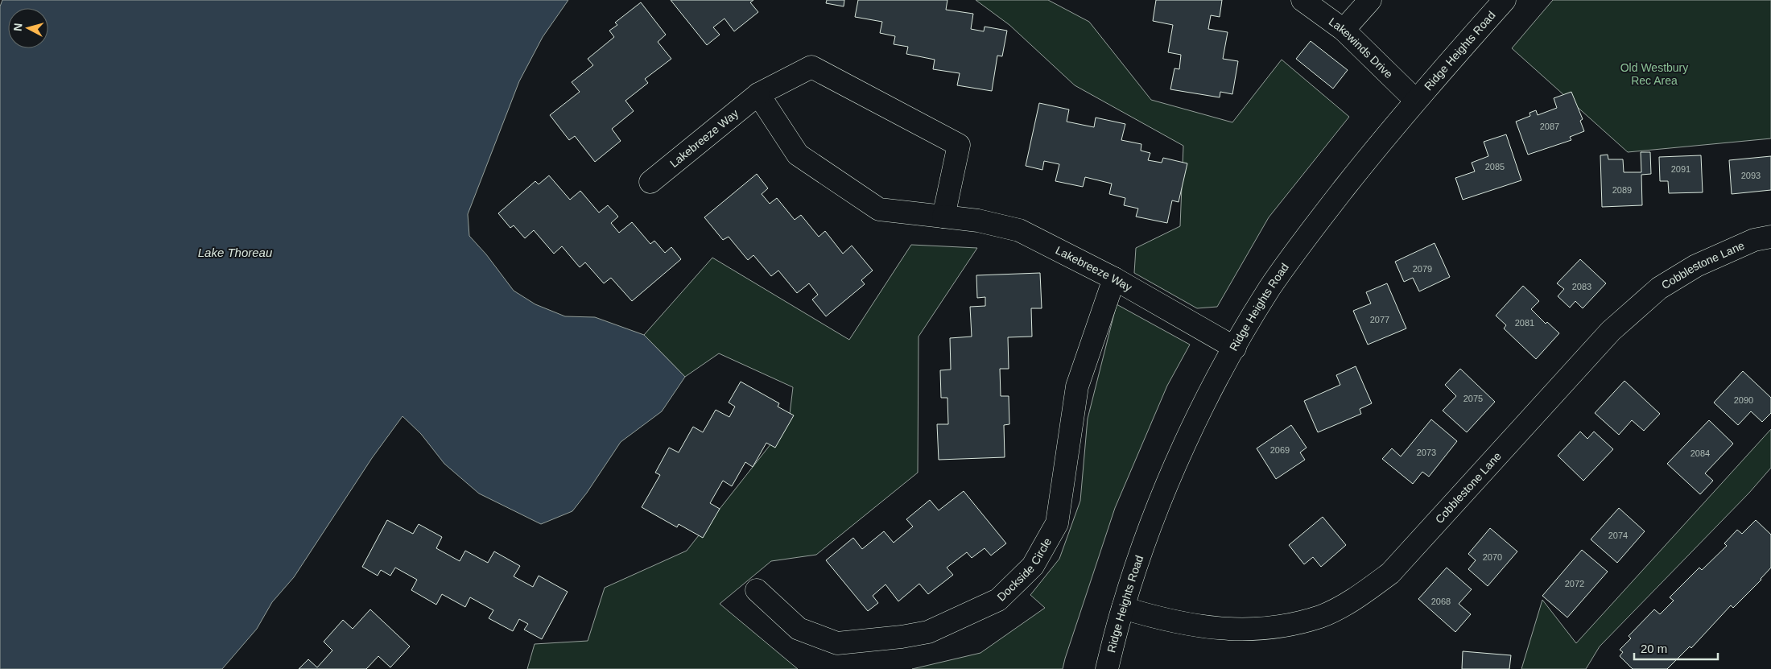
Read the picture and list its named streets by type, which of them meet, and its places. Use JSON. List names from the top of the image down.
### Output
{
  "streets": {
    "street": [
      "Lakewinds Drive",
      "Ridge Heights Road",
      "Lakebreeze Way",
      "Cobblestone Lane",
      "Dockside Circle"
    ]
  },
  "crossings": [
    ["Lakewinds Drive", "Ridge Heights Road"],
    ["Ridge Heights Road", "Lakebreeze Way"],
    ["Ridge Heights Road", "Cobblestone Lane"],
    ["Lakebreeze Way", "Dockside Circle"]
  ],
  "water": ["Lake Thoreau"],
  "parks": ["Old Westbury Rec Area"],
  "house_numbers": [
    "2087",
    "2085",
    "2091",
    "2093",
    "2089",
    "2079",
    "2083",
    "2077",
    "2081",
    "2075",
    "2090",
    "2069",
    "2073",
    "2084",
    "2074",
    "2070",
    "2072",
    "2068"
  ],
  "scale_bar": "20 m",
  "north": "left"
}
